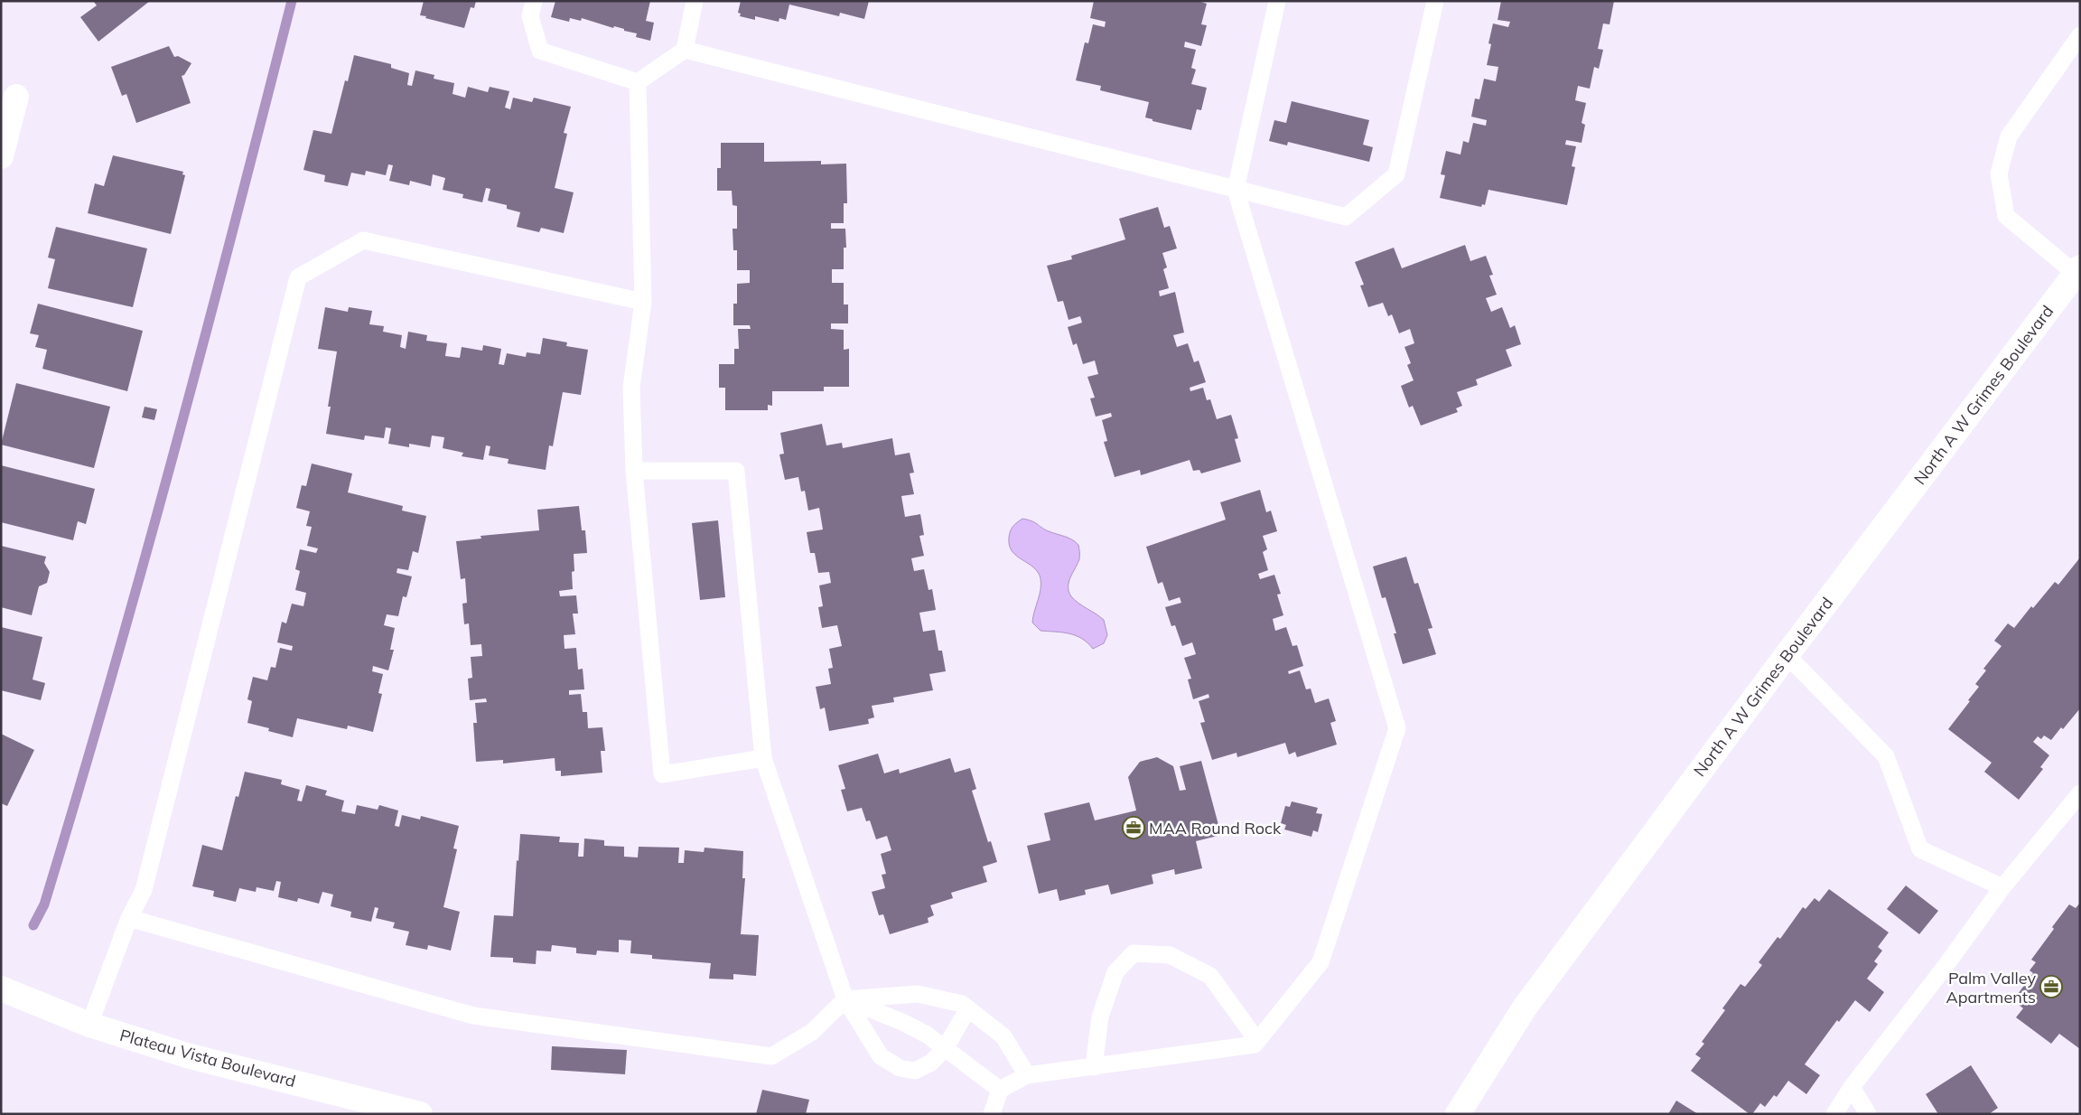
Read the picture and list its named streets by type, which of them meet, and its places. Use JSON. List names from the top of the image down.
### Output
{
  "streets": {
    "main road": ["North A W Grimes Boulevard", "Plateau Vista Boulevard"]
  },
  "places": {
    "office": ["MAA Round Rock", "Palm Valley Apartments"]
  }
}
